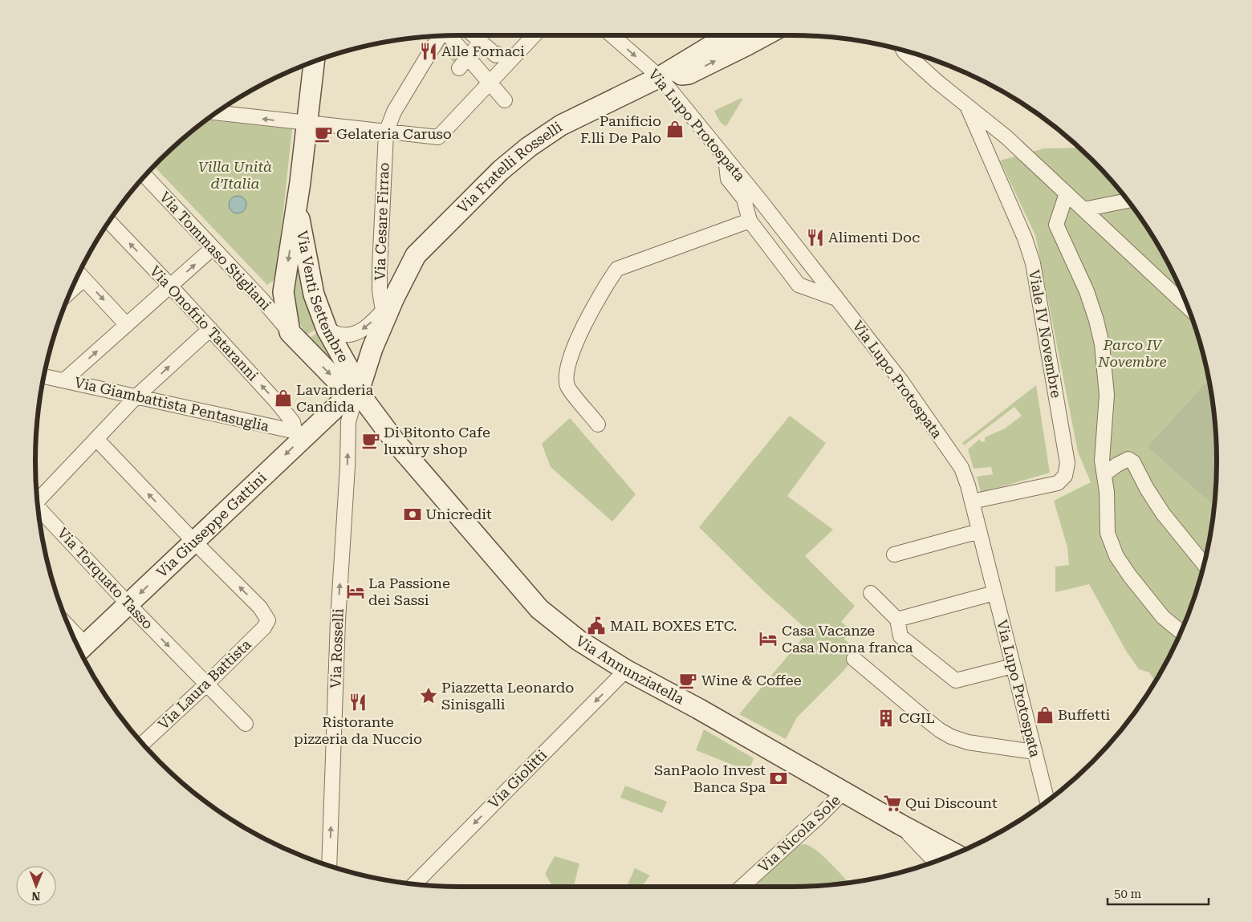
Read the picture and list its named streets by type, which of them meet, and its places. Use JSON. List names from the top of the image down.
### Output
{
  "streets": {
    "street": [
      "Via Lupo Protospata",
      "Via Fratelli Rosselli",
      "Via Cesare Firrao",
      "Via Tommaso Stigliani",
      "Via Venti Settembre",
      "Via Onofrio Tataranni",
      "Viale IV Novembre",
      "Via Giambattista Pentasuglia",
      "Via Giuseppe Gattini",
      "Via Torquato Tasso",
      "Via Rosselli",
      "Via Annunziatella",
      "Via Laura Battista",
      "Via Giolitti",
      "Via Nicola Sole"
    ]
  },
  "crossings": [
    ["Via Lupo Protospata", "Via Fratelli Rosselli"],
    ["Via Lupo Protospata", "Viale IV Novembre"],
    ["Via Fratelli Rosselli", "Via Cesare Firrao"],
    ["Via Fratelli Rosselli", "Via Venti Settembre"],
    ["Via Fratelli Rosselli", "Via Giuseppe Gattini"],
    ["Via Fratelli Rosselli", "Via Rosselli"],
    ["Via Fratelli Rosselli", "Via Annunziatella"],
    ["Via Tommaso Stigliani", "Via Venti Settembre"],
    ["Via Venti Settembre", "Via Giuseppe Gattini"],
    ["Via Venti Settembre", "Via Rosselli"],
    ["Via Venti Settembre", "Via Annunziatella"],
    ["Via Onofrio Tataranni", "Via Giambattista Pentasuglia"],
    ["Via Onofrio Tataranni", "Via Giuseppe Gattini"],
    ["Via Onofrio Tataranni", "Via Torquato Tasso"],
    ["Via Giambattista Pentasuglia", "Via Giuseppe Gattini"],
    ["Via Giambattista Pentasuglia", "Via Torquato Tasso"],
    ["Via Giuseppe Gattini", "Via Torquato Tasso"],
    ["Via Giuseppe Gattini", "Via Rosselli"],
    ["Via Giuseppe Gattini", "Via Annunziatella"],
    ["Via Giuseppe Gattini", "Via Laura Battista"],
    ["Via Torquato Tasso", "Via Laura Battista"],
    ["Via Rosselli", "Via Annunziatella"],
    ["Via Annunziatella", "Via Giolitti"],
    ["Via Annunziatella", "Via Nicola Sole"]
  ],
  "one_way": ["Via Giuseppe Gattini", "Via Rosselli", "Via Giolitti"],
  "parks": ["Villa Unità d’Italia", "Parco IV Novembre"],
  "places": {
    "restaurant": ["Alle Fornaci", "Alimenti Doc", "Ristorante pizzeria da Nuccio"],
    "shop": ["Panificio F.lli De Palo", "Lavanderia Candida", "Buffetti"],
    "cafe": ["Gelateria Caruso", "Di Bitonto Cafe luxury shop", "Wine & Coffee"],
    "bank": ["Unicredit", "SanPaolo Invest Banca Spa"],
    "hotel": ["La Passione dei Sassi", "Casa Vacanze Casa Nonna franca"],
    "public building": ["MAIL BOXES ETC."],
    "place": ["Piazzetta Leonardo Sinisgalli"],
    "building": ["CGIL"],
    "supermarket": ["Qui Discount"]
  },
  "scale_bar": "50 m",
  "north": "bottom"
}
